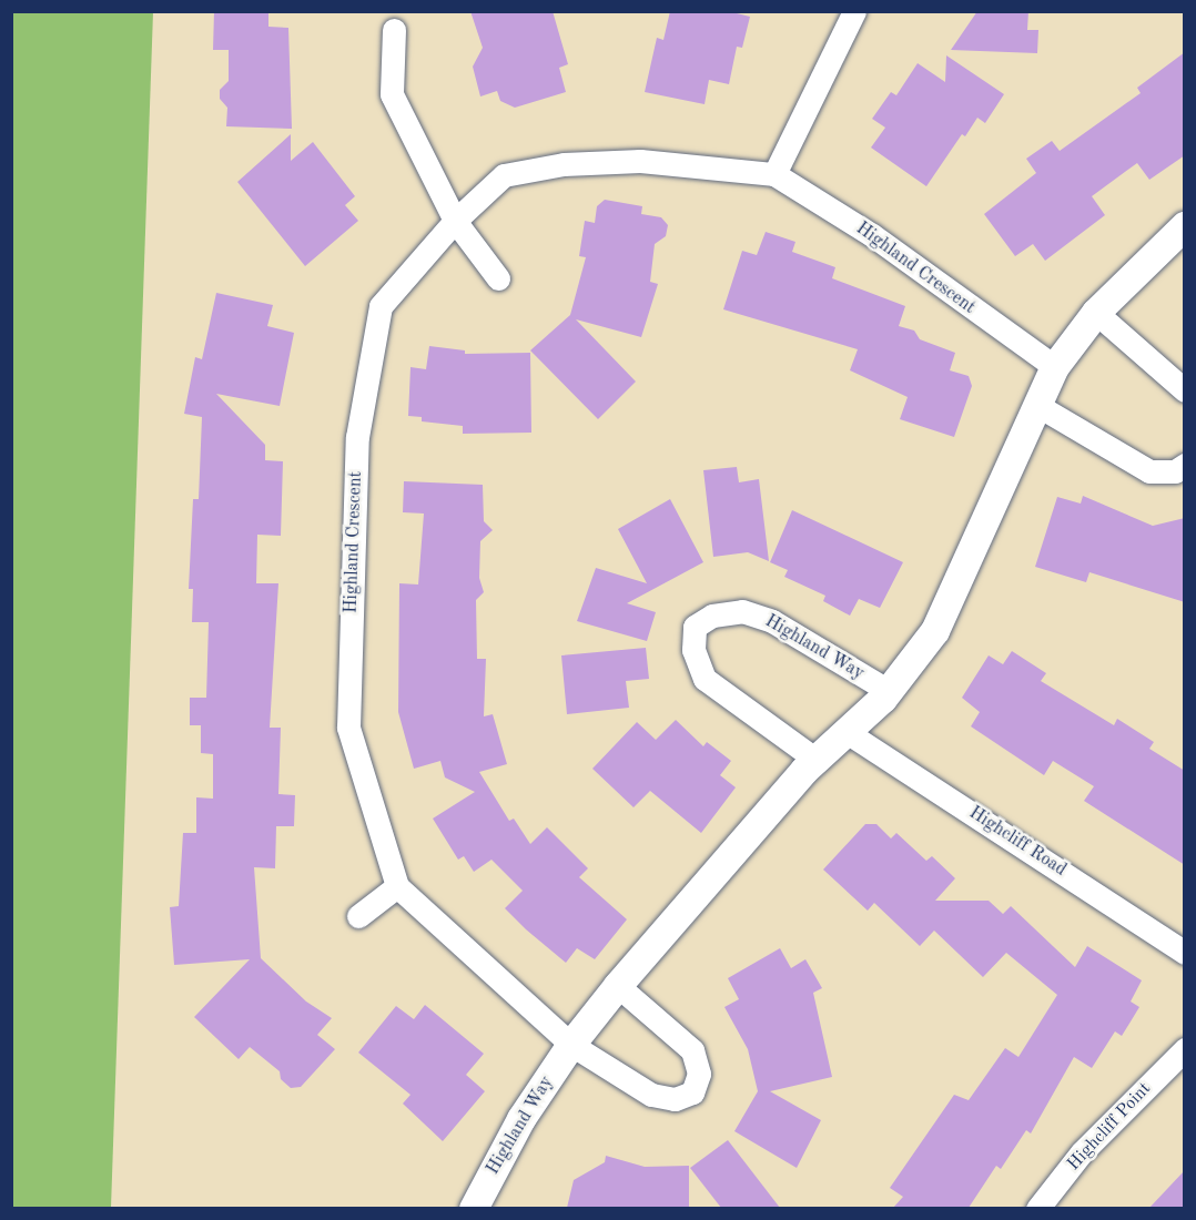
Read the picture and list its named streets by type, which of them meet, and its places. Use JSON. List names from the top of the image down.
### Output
{
  "streets": {
    "street": [
      "Highland Crescent",
      "Highland Way",
      "Highcliff Road",
      "Highcliff Point"
    ]
  },
  "crossings": [
    ["Highland Crescent", "Highland Way"],
    ["Highland Way", "Highcliff Road"]
  ]
}
